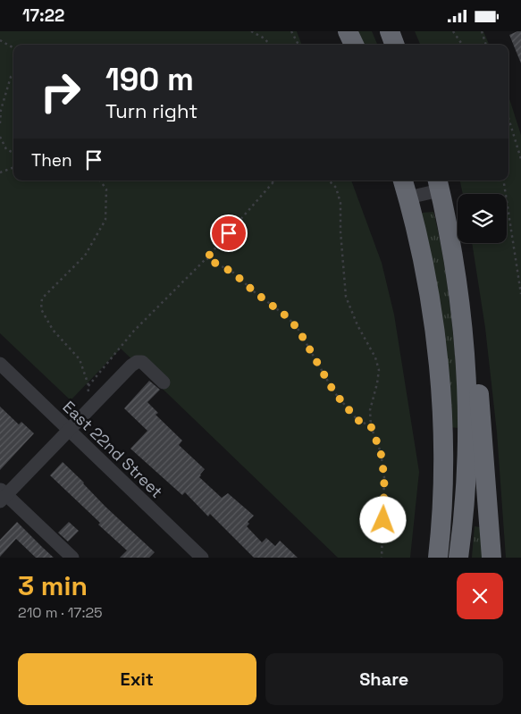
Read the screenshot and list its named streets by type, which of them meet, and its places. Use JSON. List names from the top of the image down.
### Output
{
  "streets": {
    "street": ["East 22nd Street"]
  },
  "page": {
    "status": "17:22",
    "turn": ["190 m", "Turn right"],
    "then": "Then",
    "heading": ["3 min", "210 m · 17:25"],
    "buttons": ["Exit", "Share"]
  }
}
